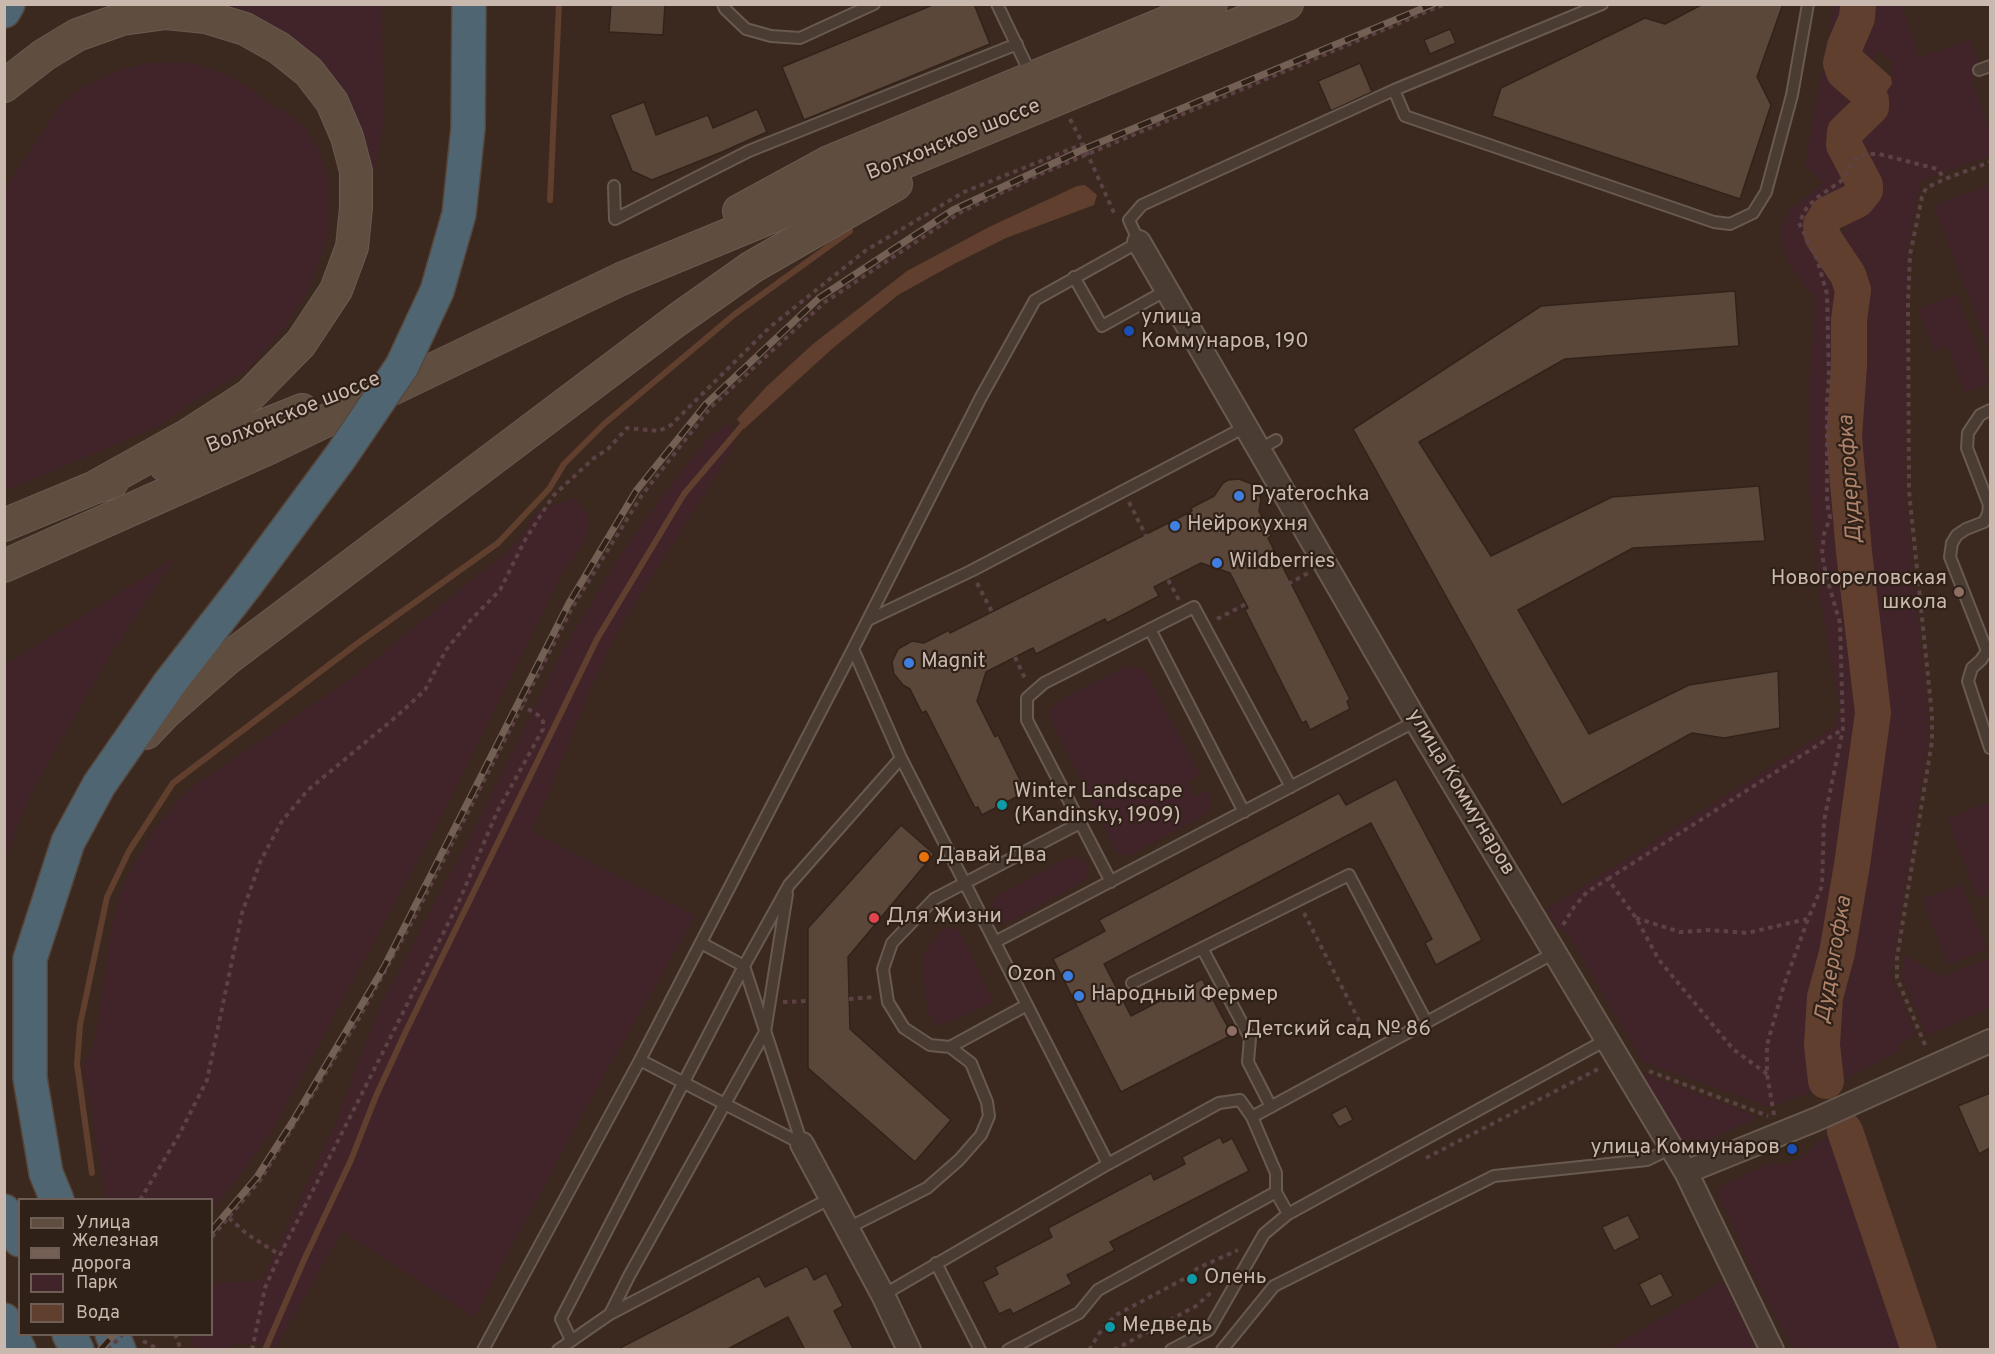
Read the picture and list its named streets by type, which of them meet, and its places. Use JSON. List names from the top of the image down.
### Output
{
  "streets": {
    "main road": ["Волхонское шоссе"],
    "street": ["улица Коммунаров"]
  },
  "water": ["Дудергофка"],
  "places": [
    "улица Коммунаров, 190",
    "Pyaterochka",
    "Нейрокухня",
    "Wildberries",
    "Новогореловская школа",
    "Magnit",
    "Winter Landscape (Kandinsky, 1909)",
    "Давай Два",
    "Для Жизни",
    "Ozon",
    "Народный Фермер",
    "Детский сад № 86",
    "улица Коммунаров",
    "Олень",
    "Медведь"
  ],
  "legend": [
    "Улица",
    "Железная дорога",
    "Парк",
    "Вода"
  ]
}
